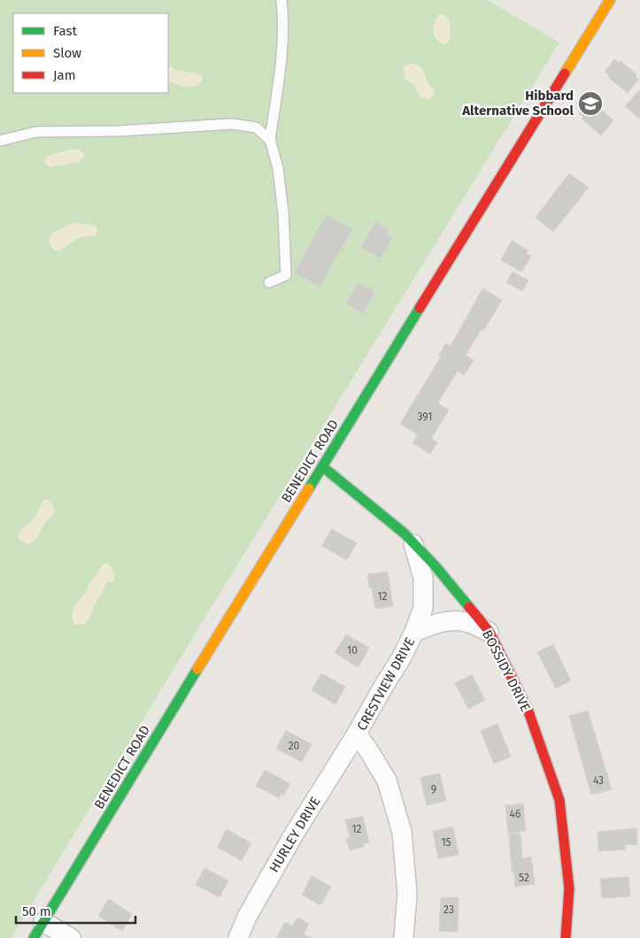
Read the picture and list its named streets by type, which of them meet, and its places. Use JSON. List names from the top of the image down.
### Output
{
  "streets": {
    "street": [
      "BENEDICT ROAD",
      "BOSSIDY DRIVE",
      "CRESTVIEW DRIVE",
      "HURLEY DRIVE"
    ]
  },
  "crossings": [
    ["BENEDICT ROAD", "BOSSIDY DRIVE"],
    ["BOSSIDY DRIVE", "CRESTVIEW DRIVE"],
    ["CRESTVIEW DRIVE", "HURLEY DRIVE"]
  ],
  "places": {
    "school or university": ["Hibbard Alternative School"]
  },
  "house_numbers": [
    "391",
    "12",
    "10",
    "20",
    "43",
    "9",
    "46",
    "12",
    "15",
    "52",
    "23"
  ],
  "legend": ["Fast", "Slow", "Jam"],
  "scale_bar": "50 m"
}
